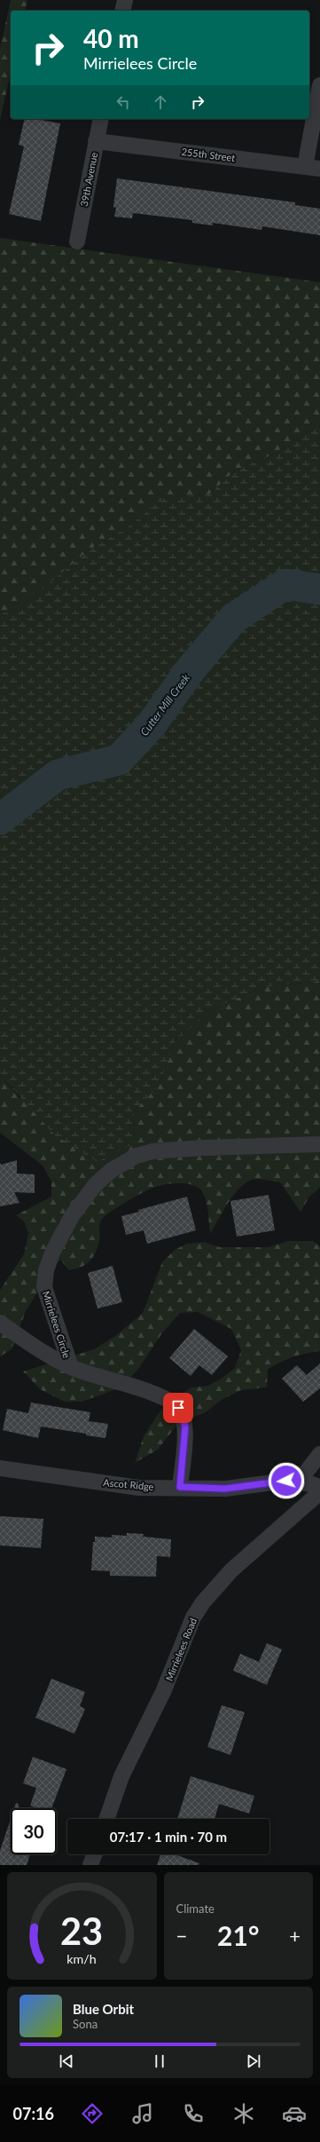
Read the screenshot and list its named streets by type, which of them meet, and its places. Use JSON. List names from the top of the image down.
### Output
{
  "streets": {
    "street": [
      "255th Street",
      "39th Avenue",
      "Mirrielees Circle",
      "Ascot Ridge",
      "Mirrielees Road"
    ]
  },
  "crossings": [
    ["255th Street", "39th Avenue"],
    ["Mirrielees Circle", "Ascot Ridge"]
  ],
  "water": ["Cutter Mill Creek"],
  "page": {
    "turn": ["40 m", "Mirrielees Circle"],
    "limit": "30",
    "trip": "07:17 · 1 min · 70 m",
    "tile": "Climate",
    "heat": ["−", "21°", "+"],
    "song": ["Blue Orbit", "Sona"],
    "tabs": "07:16",
    "gauge": ["23", "km/h"]
  }
}
